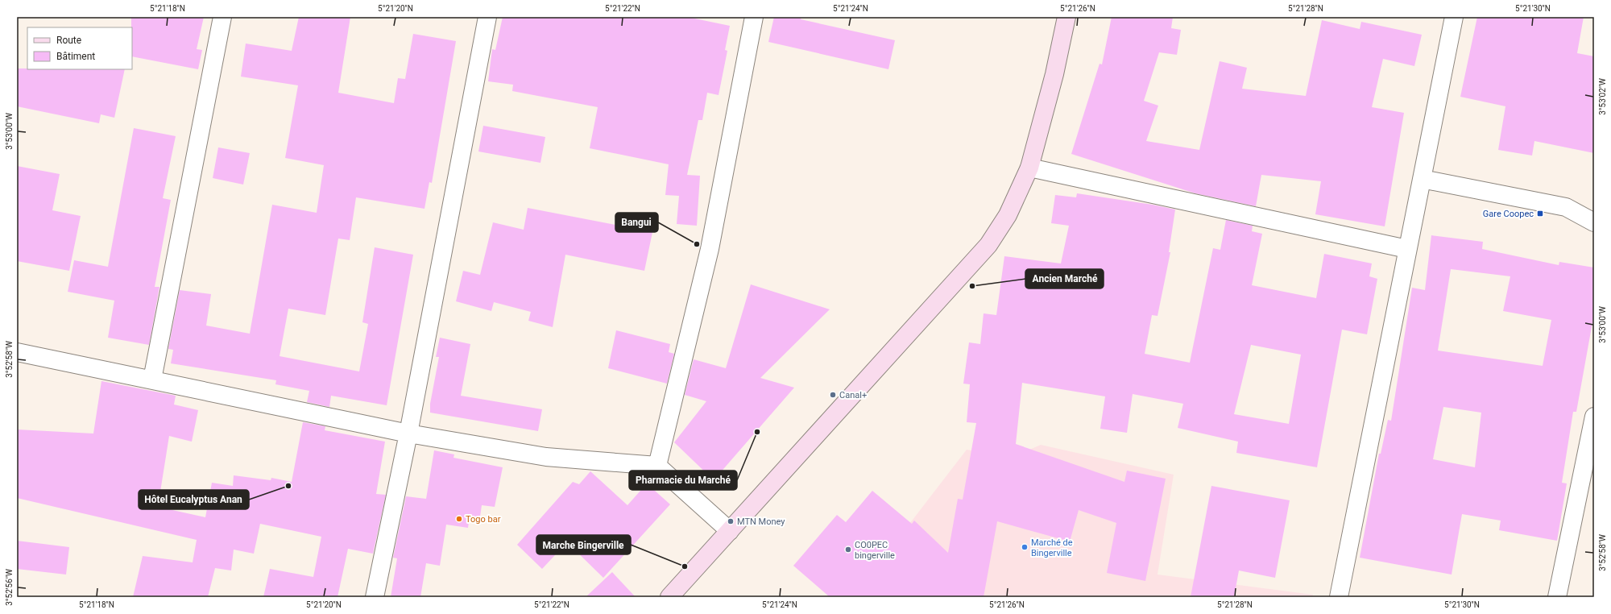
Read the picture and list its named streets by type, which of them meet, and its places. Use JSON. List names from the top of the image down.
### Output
{
  "places": {
    "transit": ["Gare Coopec"],
    "other": [
      "Bangui",
      "Ancien Marché",
      "Canal+",
      "Pharmacie du Marché",
      "Hôtel Eucalyptus Anan",
      "Togo bar",
      "MTN Money",
      "Marché de Bingerville",
      "CO0PEC bingerville",
      "Marche Bingerville"
    ]
  },
  "legend": ["Route", "Bâtiment"],
  "coordinates": [
    "5°21'18\"N",
    "5°21'20\"N",
    "5°21'22\"N",
    "5°21'24\"N",
    "5°21'26\"N",
    "5°21'28\"N",
    "5°21'30\"N",
    "3°53'02\"W",
    "3°53'00\"W",
    "3°52'58\"W",
    "3°52'56\"W"
  ]
}
